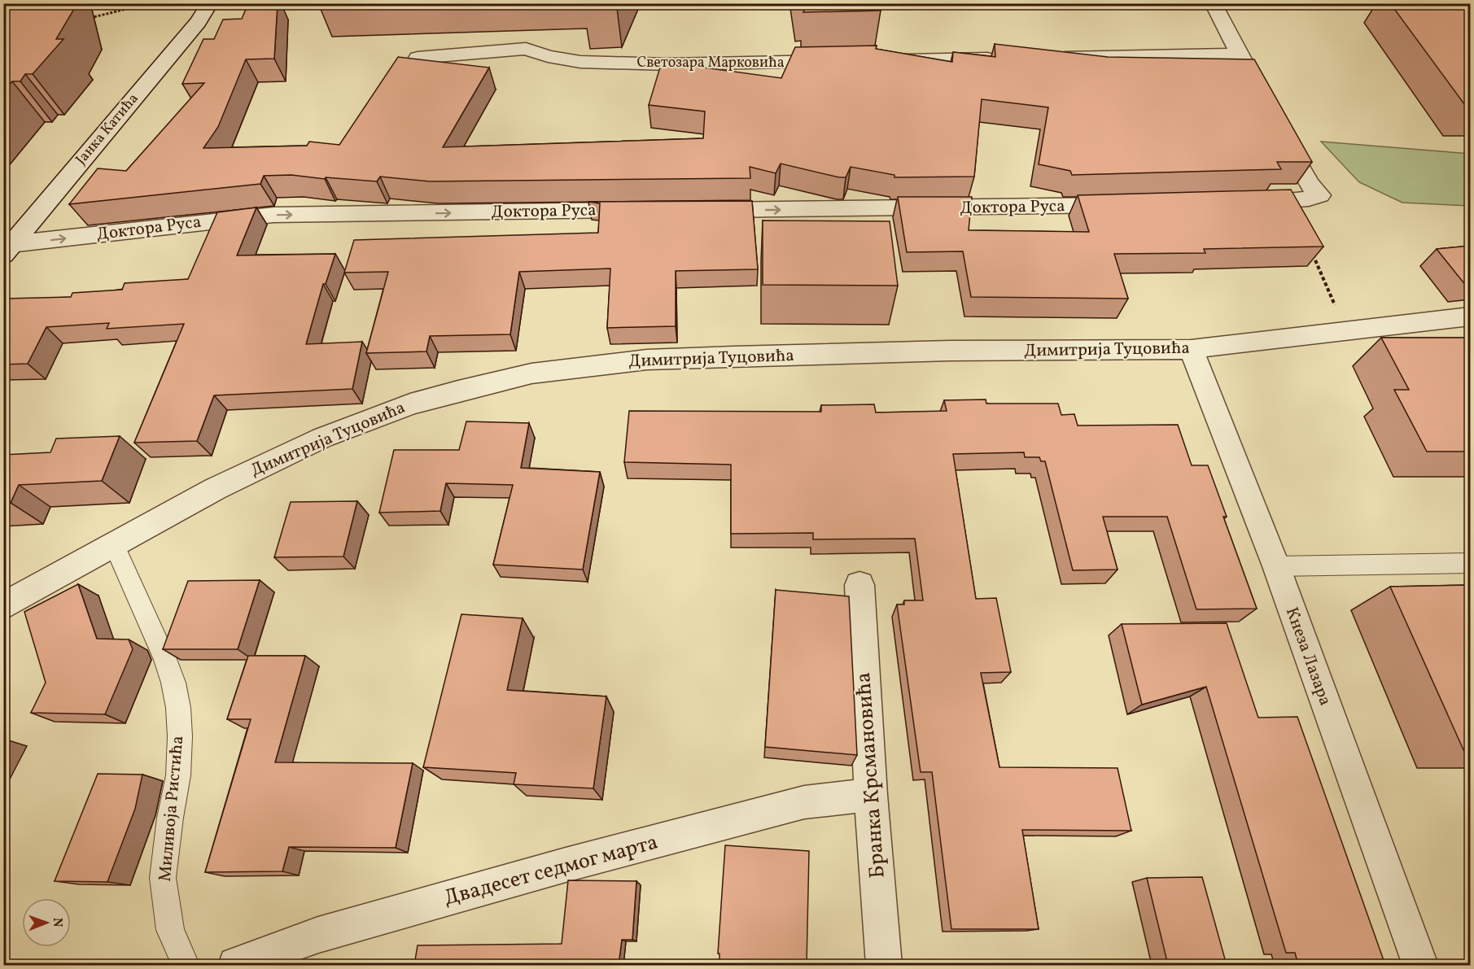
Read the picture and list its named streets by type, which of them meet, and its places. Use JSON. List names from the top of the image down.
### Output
{
  "streets": {
    "street": [
      "Светозара Марковића",
      "Јанка Катића",
      "Доктора Руса",
      "Димитрија Туцовића",
      "Кнеза Лазара",
      "Бранка Крсмановића",
      "Двадесет седмог марта"
    ],
    "lane": ["Миливоја Ристића"]
  },
  "crossings": [
    ["Јанка Катића", "Доктора Руса"],
    ["Димитрија Туцовића", "Кнеза Лазара"],
    ["Димитрија Туцовића", "Миливоја Ристића"],
    ["Бранка Крсмановића", "Двадесет седмог марта"]
  ],
  "one_way": ["Доктора Руса"],
  "north": "right"
}
